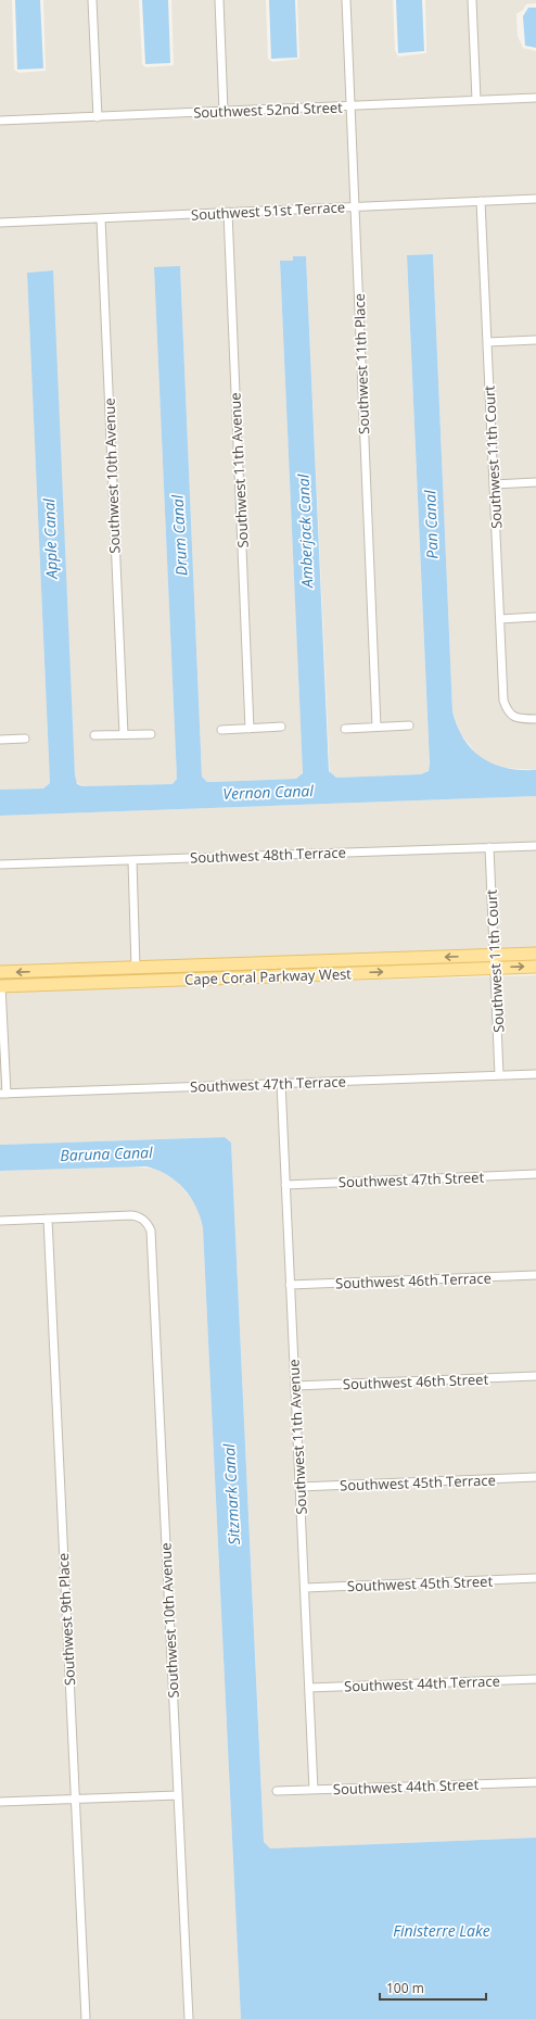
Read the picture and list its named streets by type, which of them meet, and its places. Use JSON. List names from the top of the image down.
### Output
{
  "streets": {
    "main road": ["Cape Coral Parkway West"],
    "street": [
      "Southwest 52nd Street",
      "Southwest 51st Terrace",
      "Southwest 11th Place",
      "Southwest 11th Court",
      "Southwest 11th Avenue",
      "Southwest 10th Avenue",
      "Southwest 48th Terrace",
      "Southwest 47th Terrace",
      "Southwest 47th Street",
      "Southwest 46th Terrace",
      "Southwest 46th Street",
      "Southwest 45th Terrace",
      "Southwest 45th Street",
      "Southwest 9th Place",
      "Southwest 44th Terrace",
      "Southwest 44th Street"
    ]
  },
  "crossings": [
    ["Southwest 52nd Street", "Southwest 11th Place"],
    ["Southwest 51st Terrace", "Southwest 11th Place"],
    ["Southwest 51st Terrace", "Southwest 11th Court"],
    ["Southwest 51st Terrace", "Southwest 11th Avenue"],
    ["Southwest 51st Terrace", "Southwest 10th Avenue"],
    ["Southwest 11th Court", "Southwest 48th Terrace"],
    ["Southwest 11th Court", "Cape Coral Parkway West"],
    ["Southwest 11th Court", "Southwest 47th Terrace"],
    ["Southwest 11th Avenue", "Southwest 47th Terrace"],
    ["Southwest 11th Avenue", "Southwest 47th Street"],
    ["Southwest 11th Avenue", "Southwest 46th Terrace"],
    ["Southwest 11th Avenue", "Southwest 46th Street"],
    ["Southwest 11th Avenue", "Southwest 45th Terrace"],
    ["Southwest 11th Avenue", "Southwest 45th Street"],
    ["Southwest 11th Avenue", "Southwest 44th Terrace"],
    ["Southwest 11th Avenue", "Southwest 44th Street"],
    ["Southwest 10th Avenue", "Southwest 9th Place"]
  ],
  "water": [
    "Pan Canal",
    "Amberjack Canal",
    "Drum Canal",
    "Apple Canal",
    "Vernon Canal",
    "Baruna Canal",
    "Sitzmark Canal",
    "Finisterre Lake"
  ],
  "scale_bar": "100 m"
}
